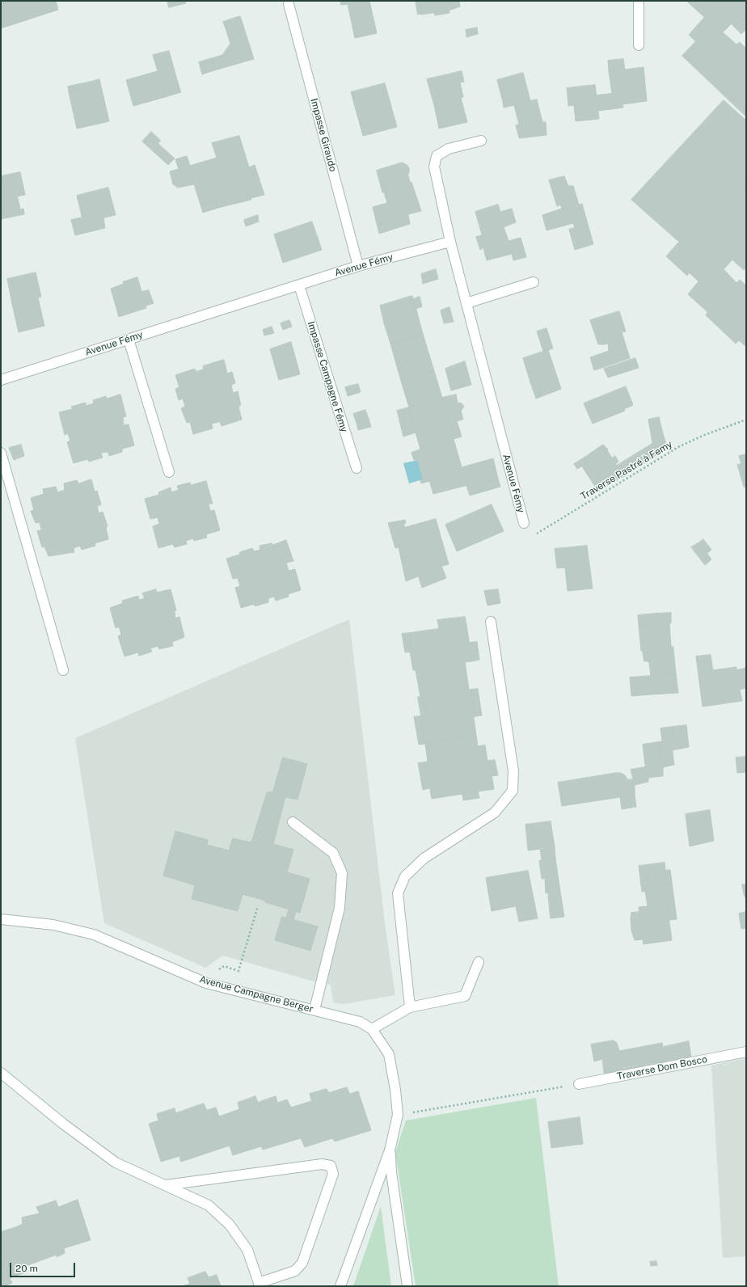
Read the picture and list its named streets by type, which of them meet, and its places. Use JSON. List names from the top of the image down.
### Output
{
  "streets": {
    "street": [
      "Impasse Giraudo",
      "Avenue Fémy",
      "Impasse Campagne Fémy",
      "Avenue Campagne Berger",
      "Traverse Dom Bosco"
    ],
    "path": ["Traverse Pastré à Femy"]
  },
  "crossings": [
    ["Impasse Giraudo", "Avenue Fémy"],
    ["Avenue Fémy", "Impasse Campagne Fémy"],
    ["Avenue Fémy", "Traverse Pastré à Femy"]
  ],
  "scale_bar": "20 m"
}
